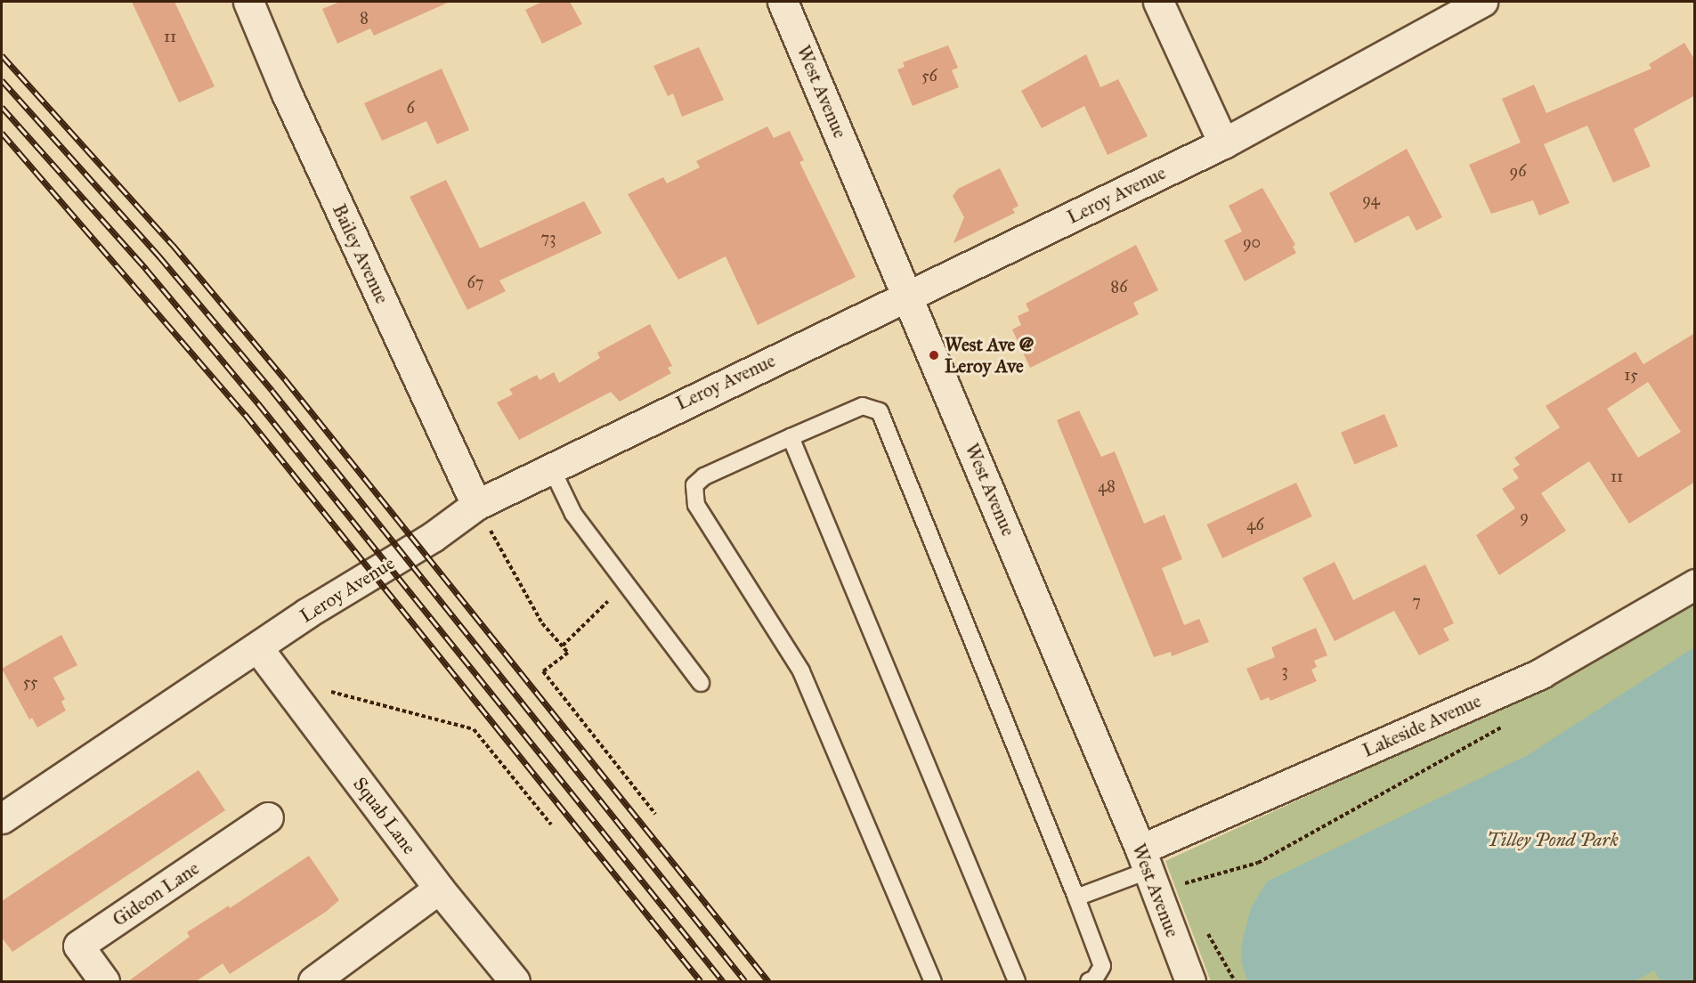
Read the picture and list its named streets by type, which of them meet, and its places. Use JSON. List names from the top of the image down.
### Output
{
  "streets": {
    "street": [
      "West Avenue",
      "Leroy Avenue",
      "Bailey Avenue",
      "Lakeside Avenue",
      "Squab Lane",
      "Gideon Lane"
    ]
  },
  "crossings": [
    ["West Avenue", "Leroy Avenue"],
    ["West Avenue", "Lakeside Avenue"],
    ["Leroy Avenue", "Bailey Avenue"],
    ["Leroy Avenue", "Squab Lane"]
  ],
  "parks": ["Tilley Pond Park"],
  "places": ["West Ave @ Leroy Ave"],
  "house_numbers": [
    "8",
    "11",
    "56",
    "6",
    "96",
    "94",
    "73",
    "90",
    "67",
    "86",
    "15",
    "11",
    "48",
    "9",
    "46",
    "7",
    "3",
    "55"
  ]
}
